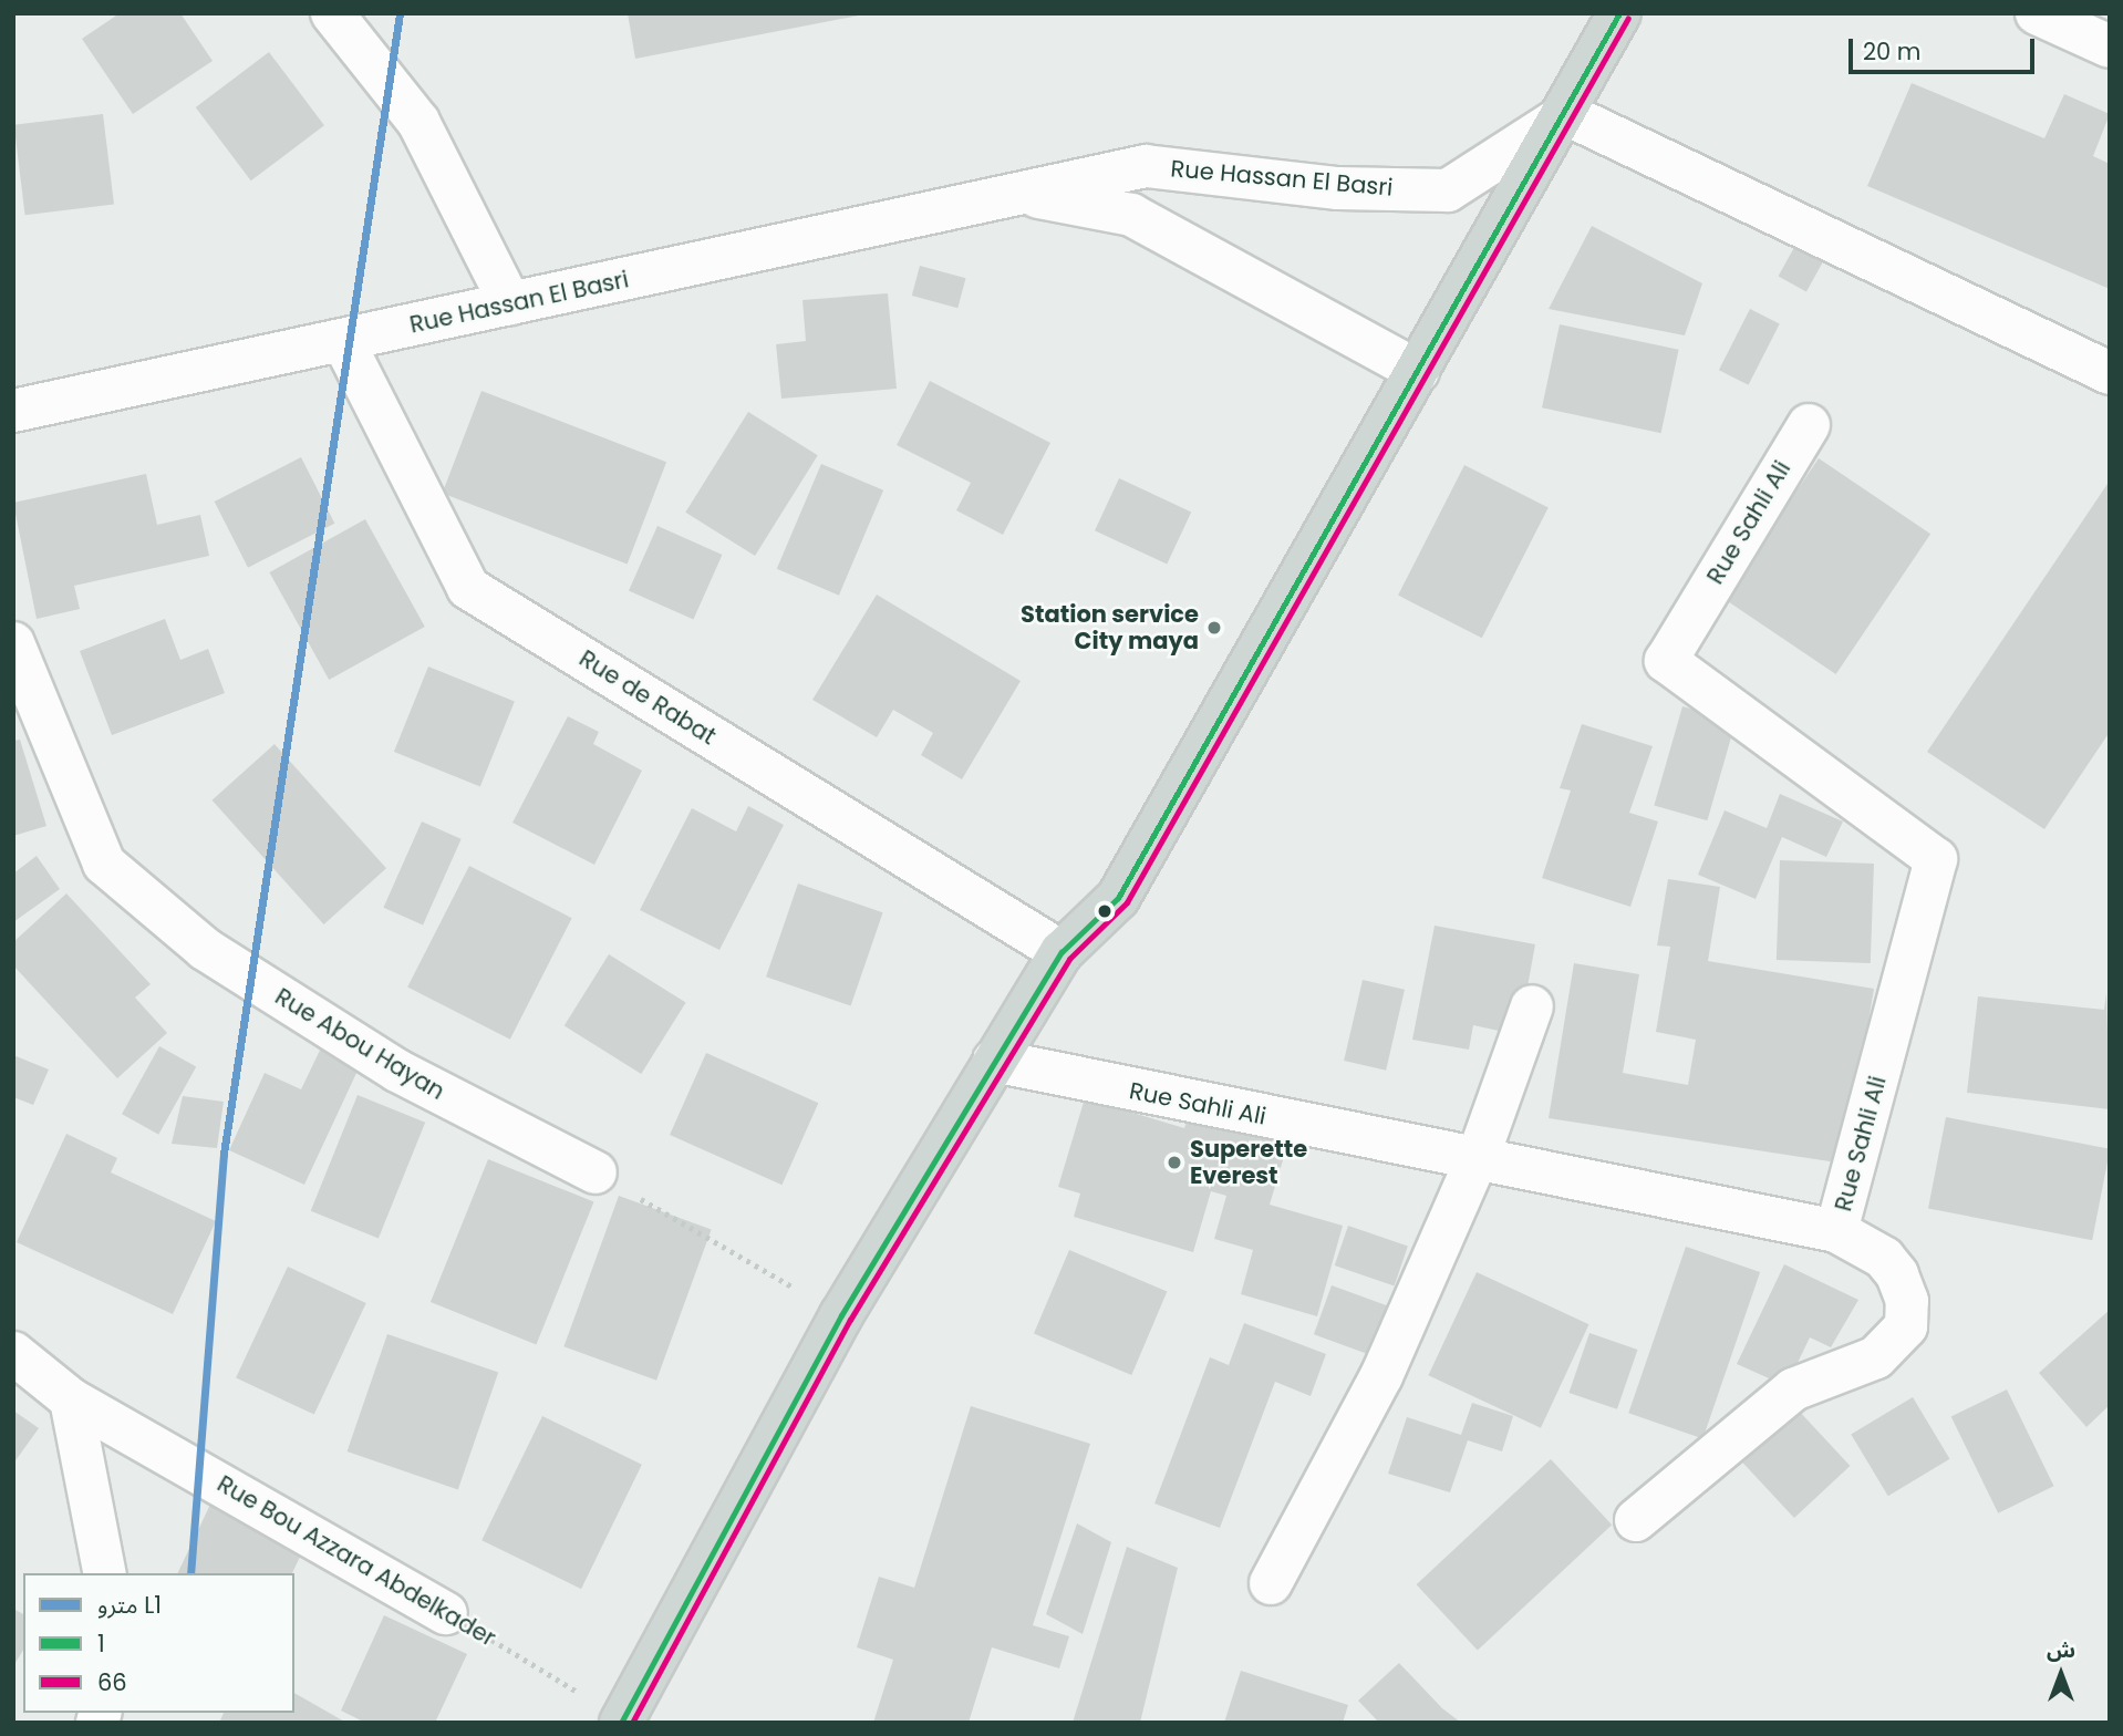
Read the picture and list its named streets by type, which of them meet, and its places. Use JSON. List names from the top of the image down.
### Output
{
  "streets": {
    "street": [
      "Rue Hassan El Basri",
      "Rue Sahli Ali",
      "Rue de Rabat",
      "Rue Abou Hayan",
      "Rue Bou Azzara Abdelkader"
    ]
  },
  "crossings": [
    ["Rue Hassan El Basri", "Rue de Rabat"]
  ],
  "places": ["Station service City maya", "Superette Everest"],
  "lines": ["metro line L1", "transit line 1", "transit line 66"],
  "legend": ["مترو L1", "1", "66"],
  "scale_bar": "20 m",
  "north": "top"
}
